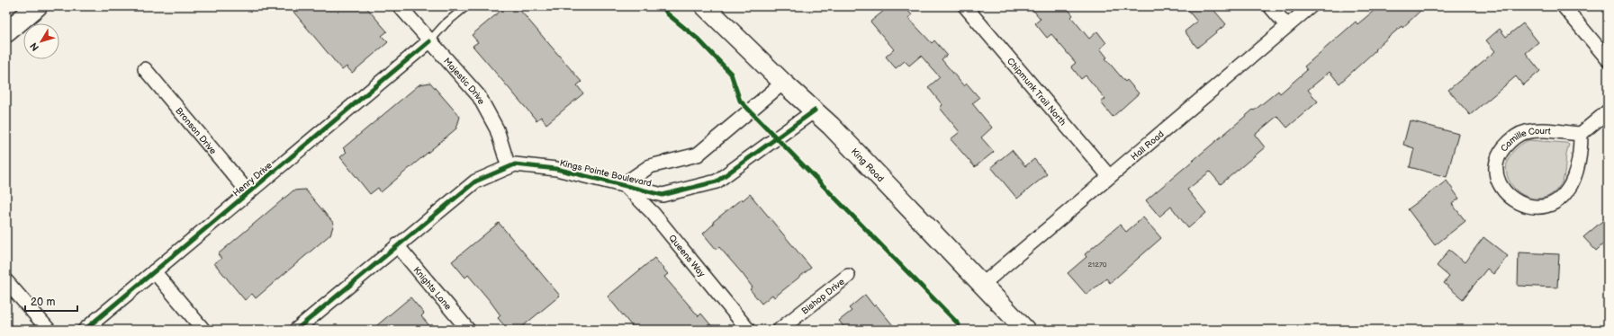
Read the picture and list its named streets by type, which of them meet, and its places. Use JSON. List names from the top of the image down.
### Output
{
  "streets": {
    "main road": ["King Road"],
    "street": [
      "Majestic Drive",
      "Chipmunk Trail North",
      "Bronson Drive",
      "Camille Court",
      "Hall Road",
      "Kings Pointe Boulevard",
      "Henry Drive",
      "Queens Way",
      "Knights Lane",
      "Bishop Drive"
    ]
  },
  "crossings": [
    ["Majestic Drive", "Kings Pointe Boulevard"],
    ["Majestic Drive", "Henry Drive"],
    ["Chipmunk Trail North", "Hall Road"],
    ["Bronson Drive", "Henry Drive"],
    ["Hall Road", "King Road"],
    ["King Road", "Kings Pointe Boulevard"],
    ["Kings Pointe Boulevard", "Queens Way"],
    ["Kings Pointe Boulevard", "Knights Lane"]
  ],
  "house_numbers": ["21270"],
  "scale_bar": "20 m",
  "north": "bottom left"
}
